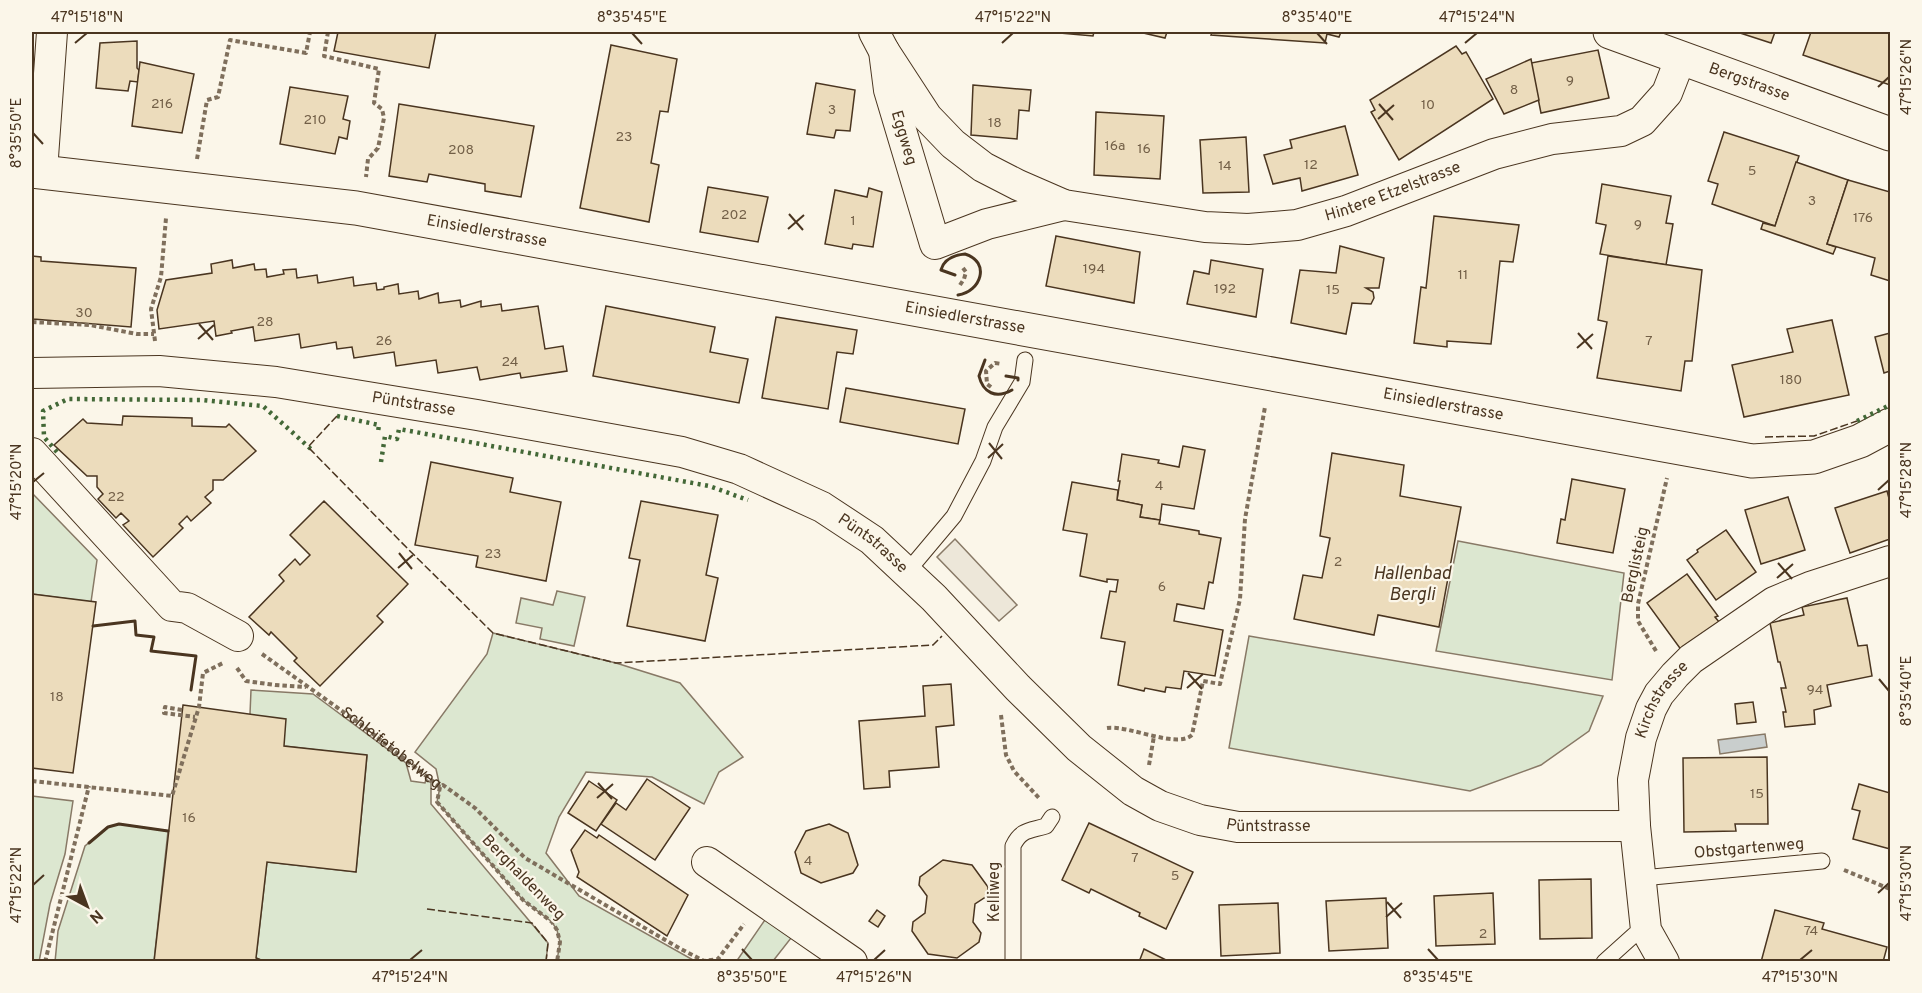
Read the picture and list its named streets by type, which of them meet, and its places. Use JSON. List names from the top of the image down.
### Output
{
  "streets": {
    "main road": ["Bergstrasse", "Einsiedlerstrasse"],
    "street": [
      "Eggweg",
      "Hintere Etzelstrasse",
      "Püntstrasse",
      "Kirchstrasse"
    ],
    "lane": ["Obstgartenweg", "Kelliweg"],
    "path": ["Berglisteig", "Schleifetobelweg", "Berghaldenweg"]
  },
  "crossings": [
    ["Bergstrasse", "Hintere Etzelstrasse"],
    ["Eggweg", "Hintere Etzelstrasse"],
    ["Püntstrasse", "Kirchstrasse"],
    ["Berglisteig", "Kirchstrasse"],
    ["Kirchstrasse", "Obstgartenweg"],
    ["Schleifetobelweg", "Berghaldenweg"]
  ],
  "water": ["Hallenbad Bergli"],
  "house_numbers": [
    "9",
    "8",
    "216",
    "10",
    "3",
    "210",
    "18",
    "23",
    "16a",
    "16",
    "208",
    "12",
    "14",
    "5",
    "3",
    "202",
    "176",
    "1",
    "9",
    "194",
    "11",
    "192",
    "15",
    "30",
    "28",
    "26",
    "7",
    "24",
    "180",
    "4",
    "22",
    "23",
    "2",
    "6",
    "94",
    "18",
    "15",
    "16",
    "7",
    "4",
    "5",
    "74",
    "2"
  ],
  "north": "bottom right",
  "coordinates": [
    "47°15'18\"N",
    "8°35'45\"E",
    "47°15'22\"N",
    "8°35'40\"E",
    "47°15'24\"N",
    "47°15'26\"N",
    "8°35'50\"E",
    "47°15'28\"N",
    "47°15'20\"N",
    "47°15'30\"N"
  ]
}
